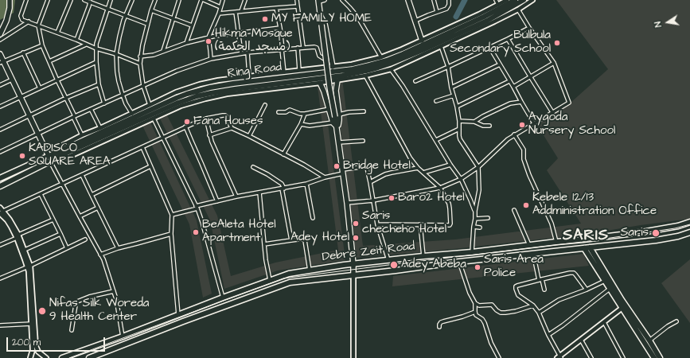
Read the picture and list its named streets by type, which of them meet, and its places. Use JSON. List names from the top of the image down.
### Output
{
  "streets": {
    "main road": ["Ring Road", "Debre Zeit Road"]
  },
  "districts": ["SARIS"],
  "places": [
    "MY FAMILY HOME",
    "Hikma Mosque (مسجد الحكمة)",
    "Bulbula Secondary School",
    "Fana Houses",
    "Aygoda Nursery School",
    "KADISCO SQUARE AREA",
    "Bridge Hotel",
    "Baro2 Hotel",
    "Kebele 12/13 Addministration Office",
    "Saris checheho Hotel",
    "BeAleta Hotel Apartment",
    "Saris",
    "Adey Hotel",
    "Adey Abeba",
    "Saris Area Police",
    "Nifas Silk Woreda 9 Health Center"
  ],
  "scale_bar": "200 m",
  "north": "left"
}
